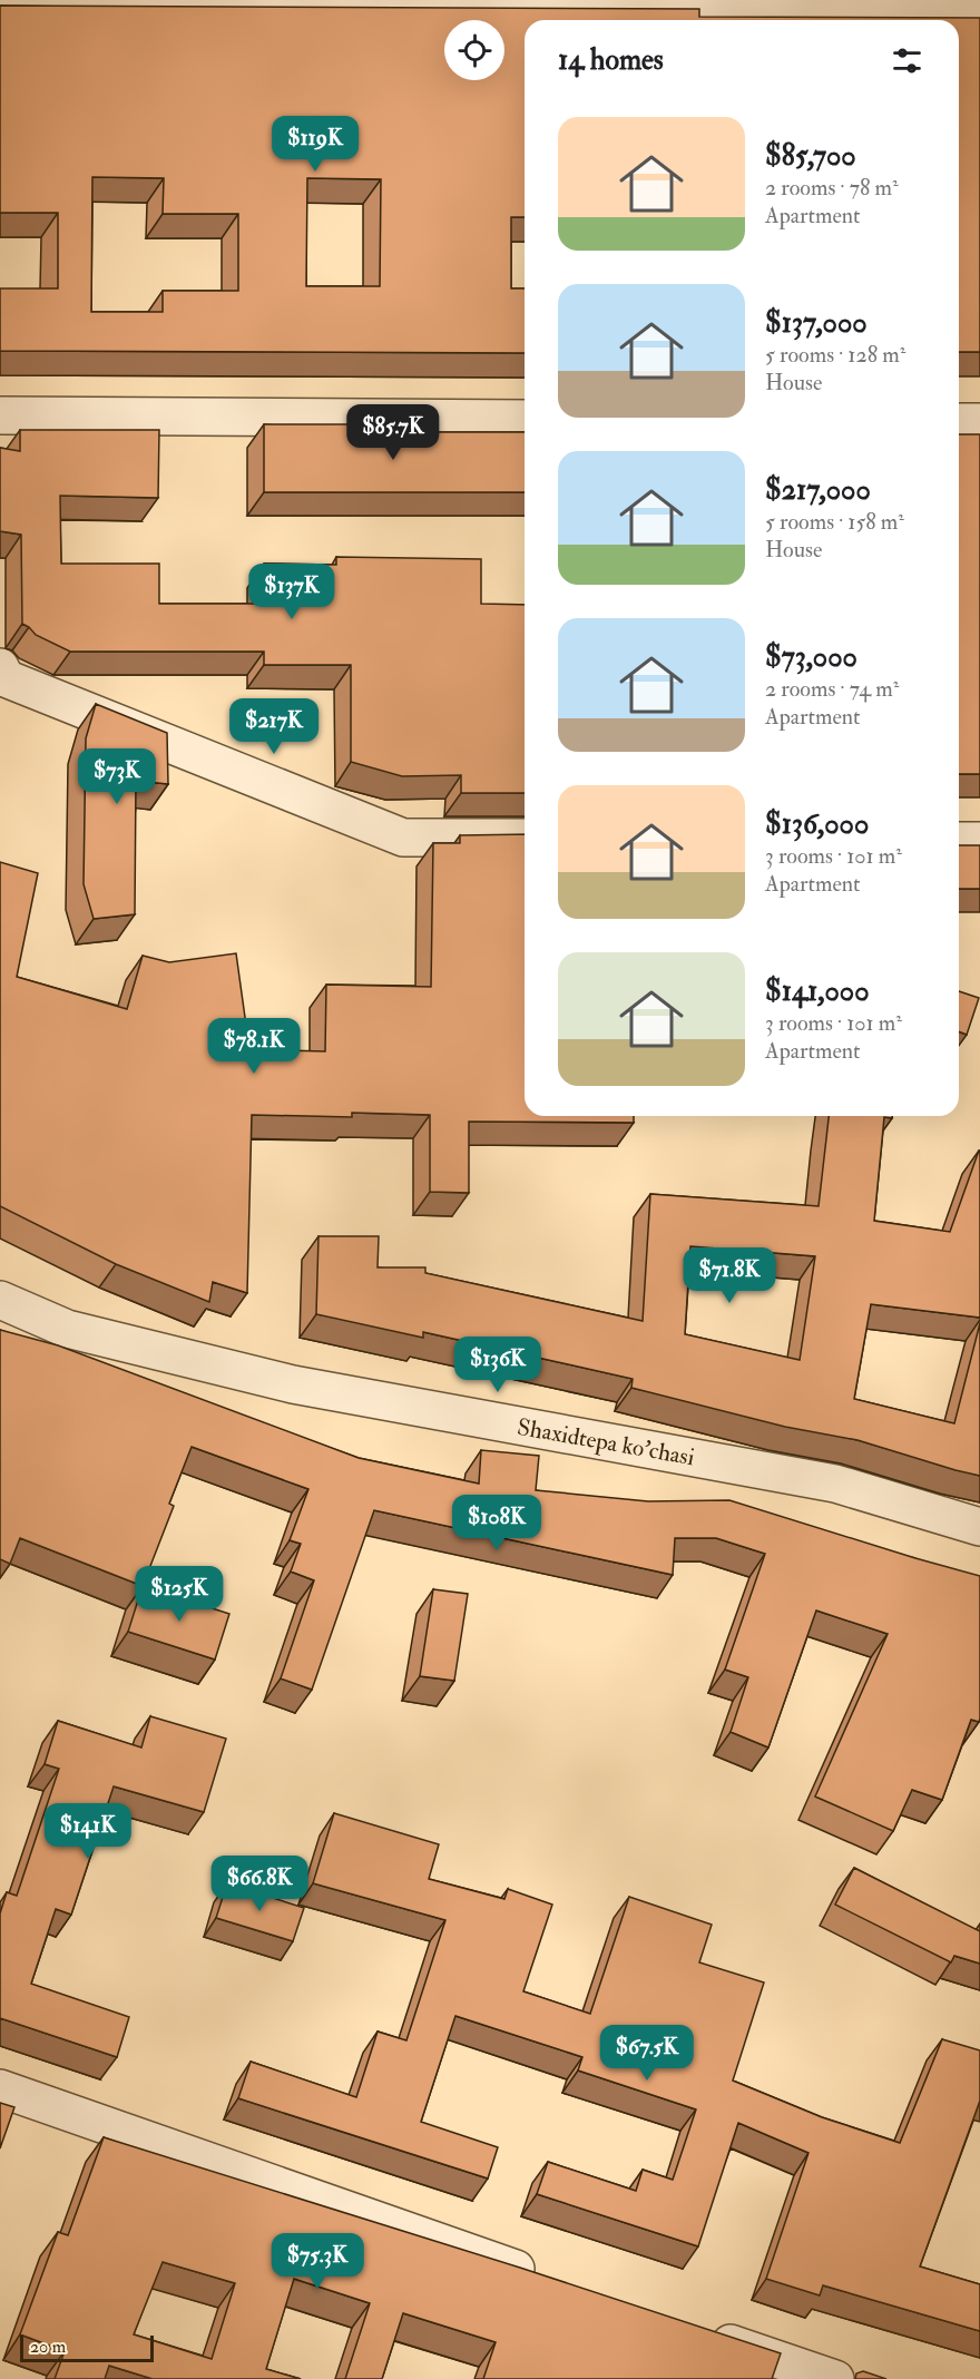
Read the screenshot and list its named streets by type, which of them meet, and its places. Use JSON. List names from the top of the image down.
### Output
{
  "streets": {
    "street": ["Shaxidtepa ko'chasi"]
  },
  "scale_bar": "20 m",
  "page": {
    "heading": "14 homes",
    "list": [
      {
        "name": "$85,700",
        "note": "2 rooms · 78 m² · Apartment"
      },
      {
        "name": "$137,000",
        "note": "5 rooms · 128 m² · House"
      },
      {
        "name": "$217,000",
        "note": "5 rooms · 158 m² · House"
      },
      {
        "name": "$73,000",
        "note": "2 rooms · 74 m² · Apartment"
      },
      {
        "name": "$136,000",
        "note": "3 rooms · 101 m² · Apartment"
      },
      {
        "name": "$141,000",
        "note": "3 rooms · 101 m² · Apartment"
      }
    ],
    "price": [
      "$119K",
      "$85.7K",
      "$137K",
      "$217K",
      "$73K",
      "$78.1K",
      "$71.8K",
      "$136K",
      "$108K",
      "$125K",
      "$141K",
      "$66.8K",
      "$67.5K",
      "$75.3K"
    ],
    "scale": "20 m"
  }
}
